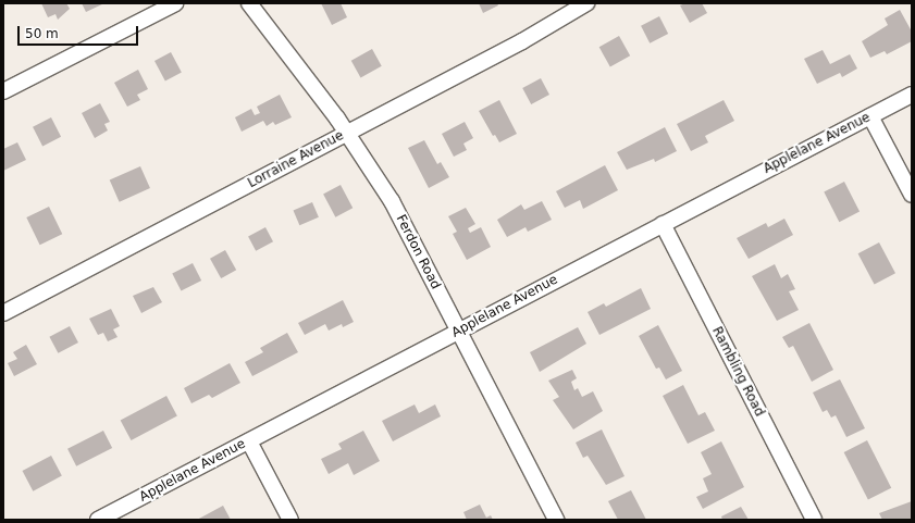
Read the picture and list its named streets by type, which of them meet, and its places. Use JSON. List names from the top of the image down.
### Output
{
  "streets": {
    "street": [
      "Applelane Avenue",
      "Lorraine Avenue",
      "Ferdon Road",
      "Rambling Road"
    ]
  },
  "crossings": [
    ["Applelane Avenue", "Ferdon Road"],
    ["Applelane Avenue", "Rambling Road"],
    ["Lorraine Avenue", "Ferdon Road"]
  ],
  "scale_bar": "50 m"
}
